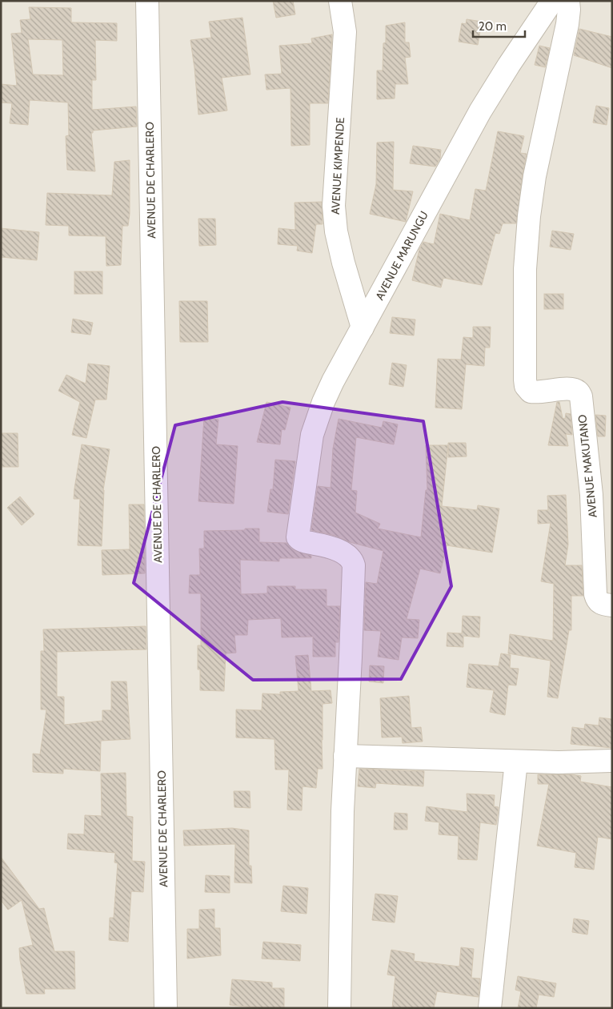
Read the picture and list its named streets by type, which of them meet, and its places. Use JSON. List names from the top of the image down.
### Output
{
  "streets": {
    "street": [
      "AVENUE KIMPENDE",
      "AVENUE DE CHARLERO",
      "AVENUE MARUNGU",
      "AVENUE MAKUTANO"
    ]
  },
  "crossings": [
    ["AVENUE KIMPENDE", "AVENUE MARUNGU"]
  ],
  "scale_bar": "20 m"
}
